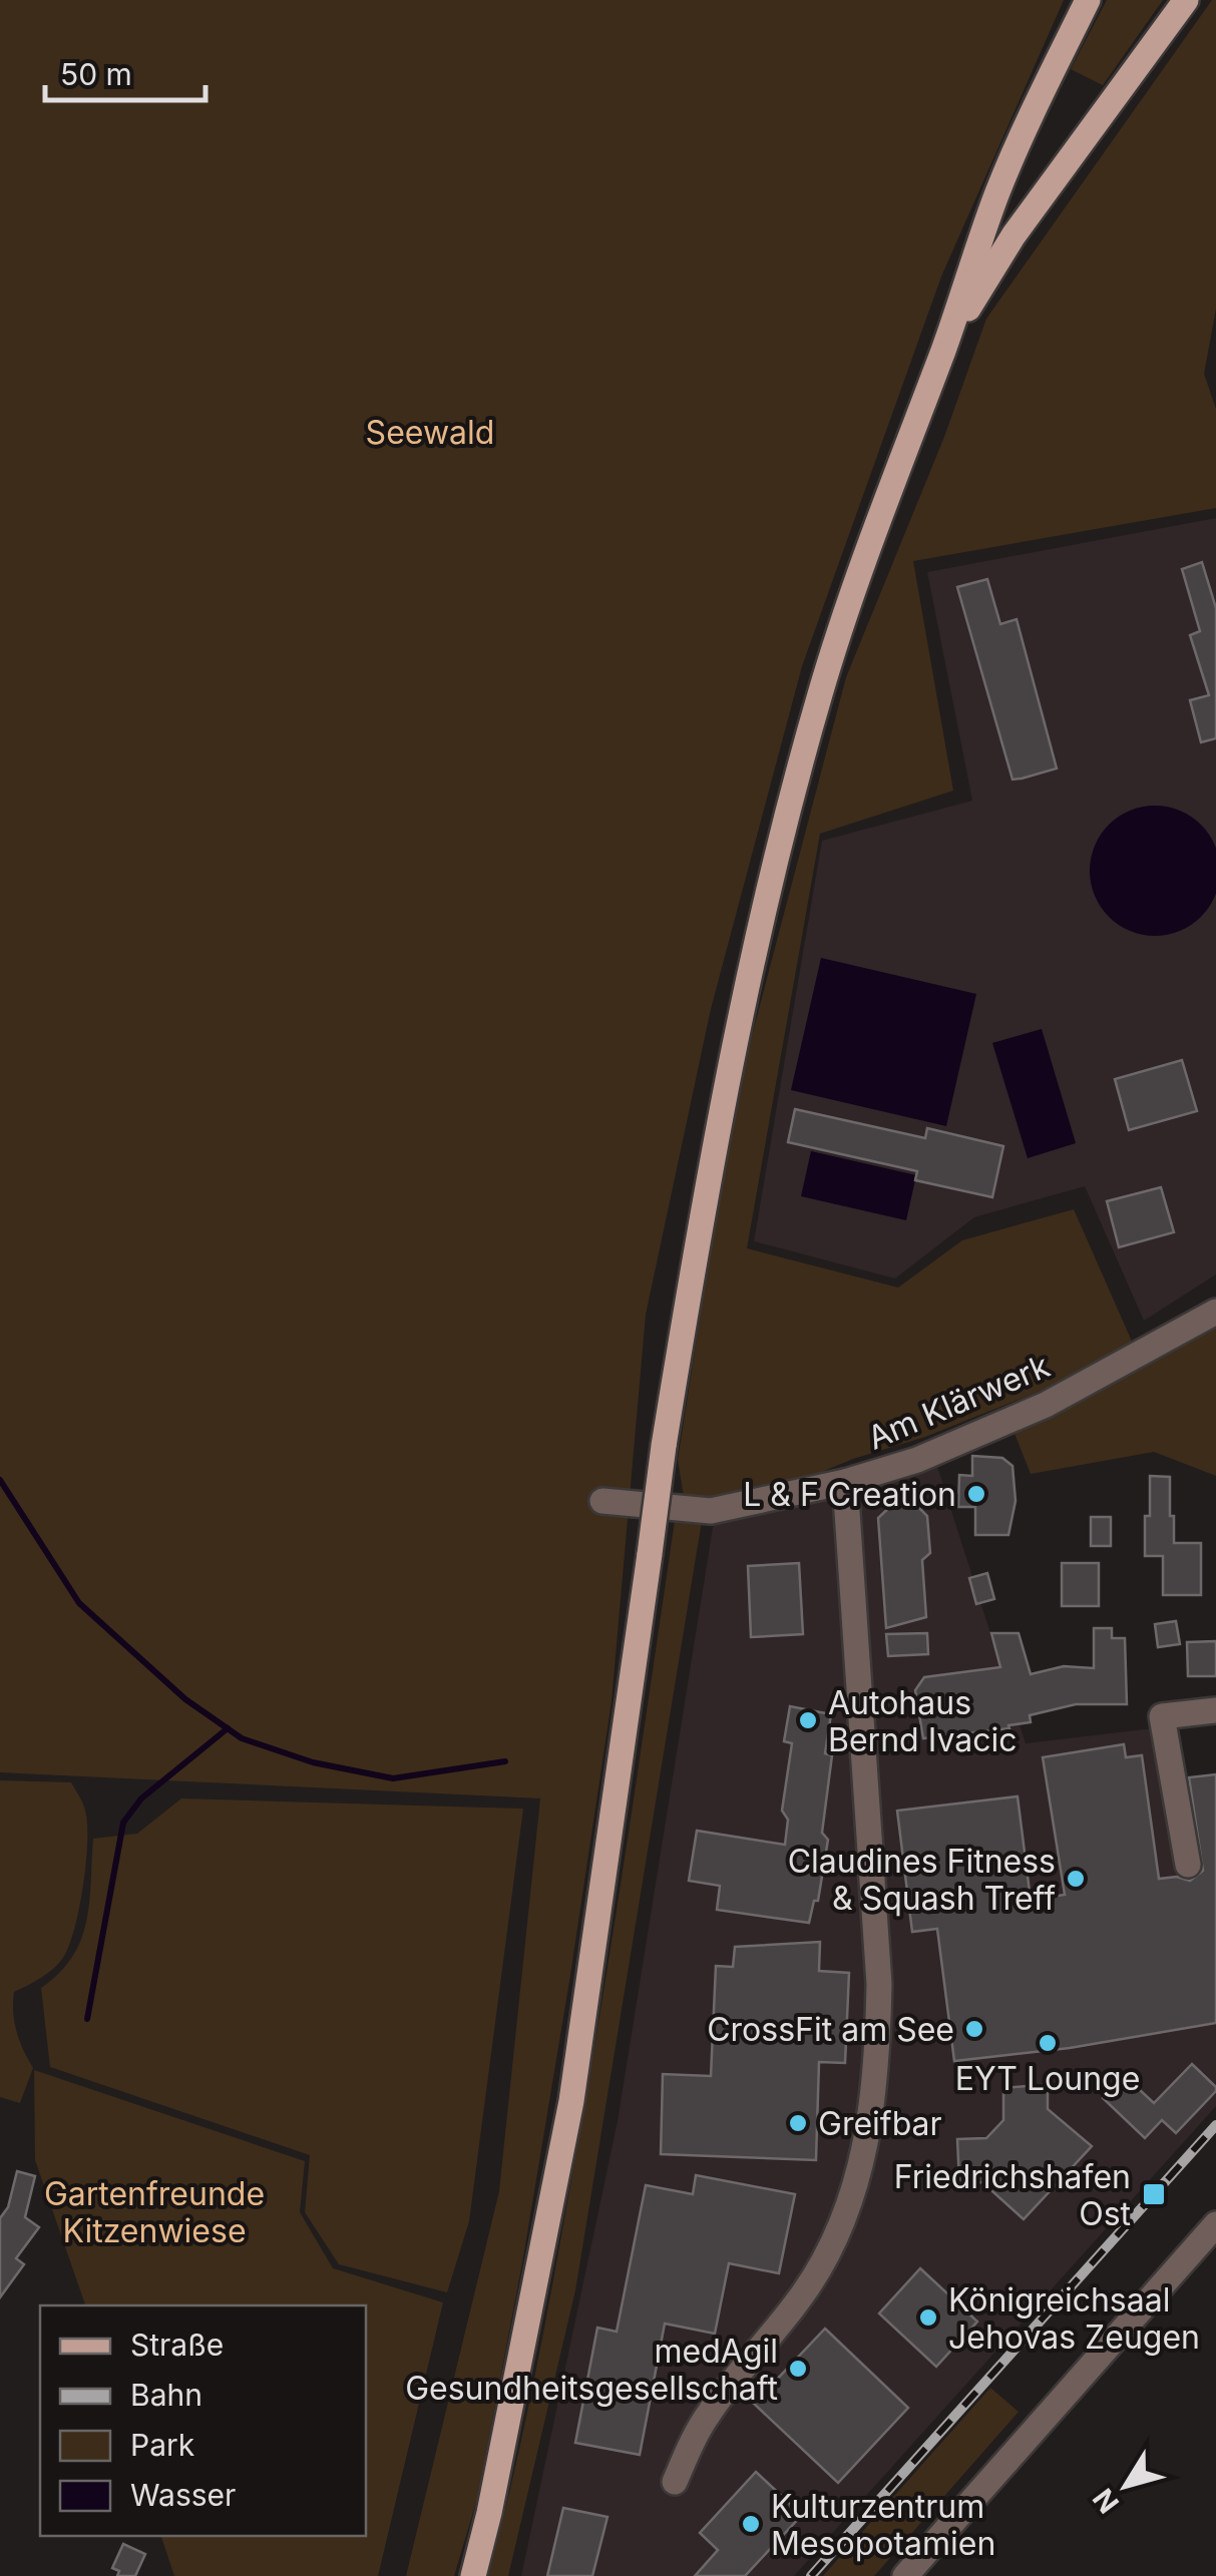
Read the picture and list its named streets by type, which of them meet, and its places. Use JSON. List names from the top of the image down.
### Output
{
  "streets": {
    "street": ["Am Klärwerk"]
  },
  "parks": ["Seewald", "Gartenfreunde Kitzenwiese"],
  "places": {
    "other": [
      "L & F Creation",
      "Autohaus Bernd Ivacic",
      "Claudines Fitness & Squash Treff",
      "CrossFit am See",
      "EYT Lounge",
      "Greifbar",
      "Königreichsaal Jehovas Zeugen",
      "medAgil Gesundheitsgesellschaft",
      "Kulturzentrum Mesopotamien"
    ],
    "transit": ["Friedrichshafen Ost"]
  },
  "legend": [
    "Straße",
    "Bahn",
    "Park",
    "Wasser"
  ],
  "scale_bar": "50 m",
  "north": "bottom left"
}
